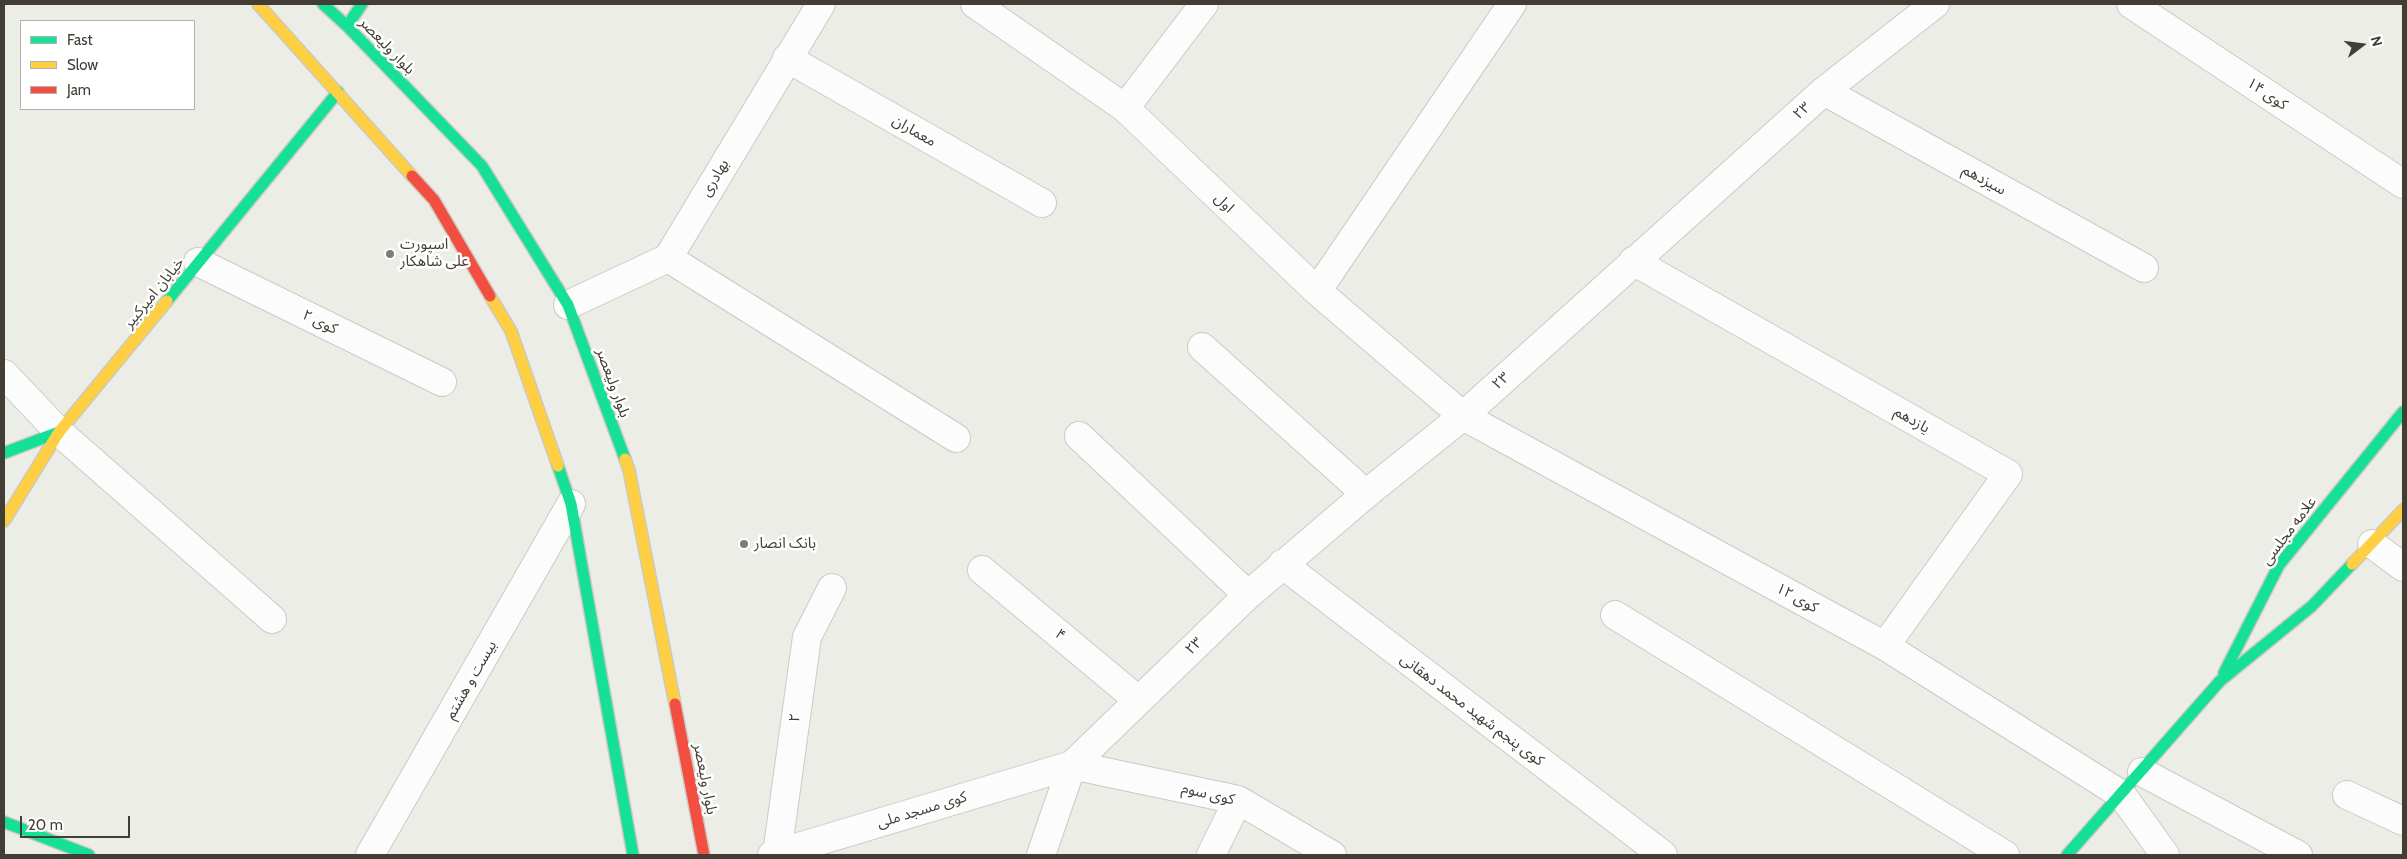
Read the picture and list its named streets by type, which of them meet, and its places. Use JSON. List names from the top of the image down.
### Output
{
  "streets": {
    "main road": ["بلوار ولیعصر", "خیابان امیرکبیر", "علامه مجلسی"],
    "street": [
      "کوی ۱۴",
      "۲۳",
      "معماران",
      "بهادری",
      "سیزدهم",
      "اول",
      "کوی ۲",
      "یازدهم",
      "کوی ۱۲",
      "۴",
      "بیست و هشتم",
      "کوی پنجم شهید محمد دهقانی",
      "۲",
      "کوی سوم",
      "کوی مسجد ملی"
    ]
  },
  "crossings": [
    ["۲۳", "سیزدهم"],
    ["۲۳", "اول"],
    ["۲۳", "یازدهم"],
    ["۲۳", "کوی ۱۲"],
    ["۲۳", "۴"],
    ["۲۳", "کوی پنجم شهید محمد دهقانی"],
    ["۲۳", "کوی سوم"],
    ["۲۳", "کوی مسجد ملی"],
    ["معماران", "بهادری"],
    ["اول", "کوی ۱۲"],
    ["خیابان امیرکبیر", "کوی ۲"],
    ["یازدهم", "کوی ۱۲"],
    ["علامه مجلسی", "کوی ۱۲"],
    ["۲", "کوی مسجد ملی"],
    ["کوی سوم", "کوی مسجد ملی"]
  ],
  "places": ["اسپورت علی شاهکار", "بانک انصار"],
  "legend": ["Fast", "Slow", "Jam"],
  "scale_bar": "20 m",
  "north": "right"
}
